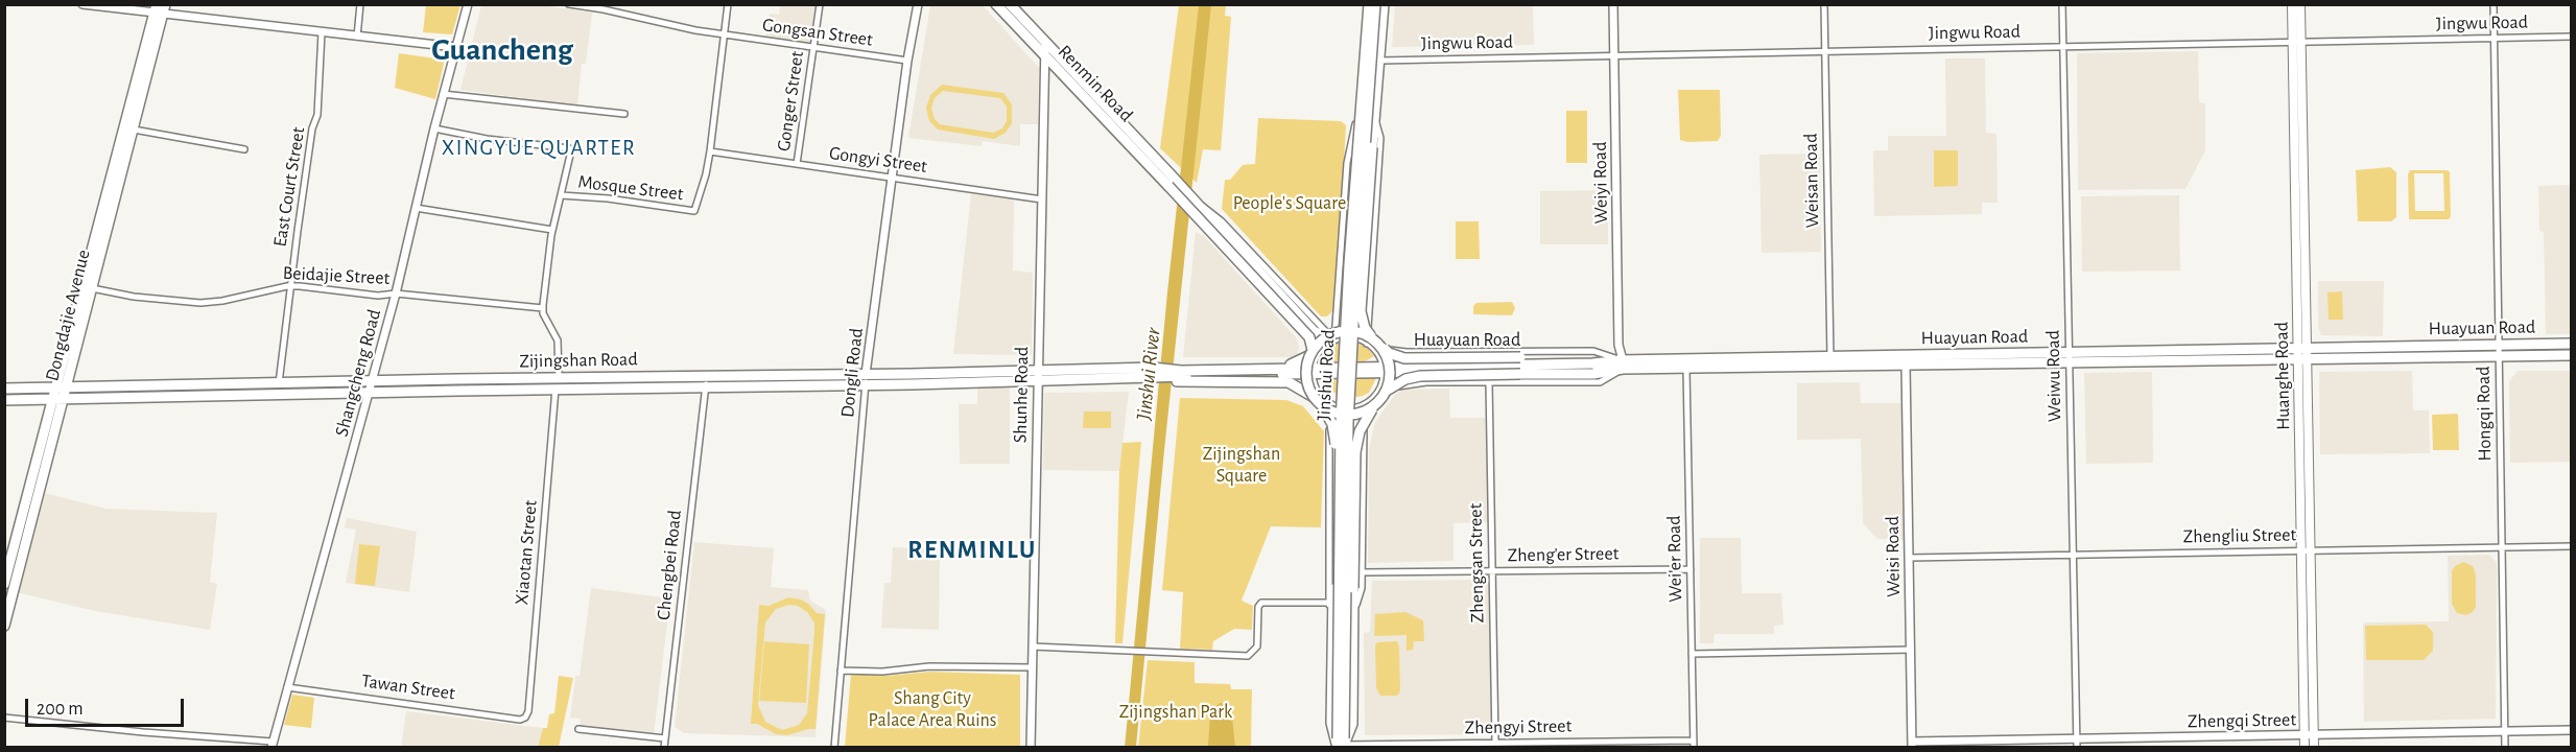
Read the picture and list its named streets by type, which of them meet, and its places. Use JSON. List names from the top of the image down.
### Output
{
  "streets": {
    "main road": [
      "Renmin Road",
      "Dongdajie Avenue",
      "Huayuan Road",
      "Zijingshan Road",
      "Jinshui Road",
      "Huanghe Road"
    ],
    "street": [
      "Jingwu Road",
      "Gongsan Street",
      "Gonger Street",
      "Gongyi Street",
      "Weisan Road",
      "Weiyi Road",
      "East Court Street",
      "Mosque Street",
      "Beidajie Street",
      "Shangcheng Road",
      "Dongli Road",
      "Weiwu Road",
      "Shunhe Road",
      "Hongqi Road",
      "Zhengliu Street",
      "Xiaotan Street",
      "Zheng'er Street",
      "Weisi Road",
      "Wei'er Road",
      "Zhengsan Street",
      "Chengbei Road",
      "Tawan Street",
      "Zhengqi Street",
      "Zhengyi Street"
    ]
  },
  "crossings": [
    ["Jingwu Road", "Weisan Road"],
    ["Jingwu Road", "Weiyi Road"],
    ["Jingwu Road", "Weiwu Road"],
    ["Jingwu Road", "Huanghe Road"],
    ["Jingwu Road", "Hongqi Road"],
    ["Gongsan Street", "Gonger Street"],
    ["Gongsan Street", "Dongli Road"],
    ["Renmin Road", "Huayuan Road"],
    ["Renmin Road", "Shunhe Road"],
    ["Gonger Street", "Gongyi Street"],
    ["Gongyi Street", "Mosque Street"],
    ["Gongyi Street", "Dongli Road"],
    ["Gongyi Street", "Shunhe Road"],
    ["Weisan Road", "Huayuan Road"],
    ["Weiyi Road", "Huayuan Road"],
    ["East Court Street", "Beidajie Street"],
    ["East Court Street", "Zijingshan Road"],
    ["Mosque Street", "Shangcheng Road"],
    ["Beidajie Street", "Dongdajie Avenue"],
    ["Beidajie Street", "Shangcheng Road"],
    ["Dongdajie Avenue", "Zijingshan Road"],
    ["Huayuan Road", "Weiwu Road"],
    ["Huayuan Road", "Huanghe Road"],
    ["Huayuan Road", "Hongqi Road"],
    ["Huayuan Road", "Weisi Road"],
    ["Huayuan Road", "Wei'er Road"],
    ["Zijingshan Road", "Shangcheng Road"],
    ["Zijingshan Road", "Dongli Road"],
    ["Zijingshan Road", "Shunhe Road"],
    ["Zijingshan Road", "Xiaotan Street"],
    ["Zijingshan Road", "Chengbei Road"],
    ["Shangcheng Road", "Tawan Street"],
    ["Jinshui Road", "Zhengyi Street"],
    ["Weiwu Road", "Zhengliu Street"],
    ["Weiwu Road", "Zhengqi Street"],
    ["Huanghe Road", "Zhengliu Street"],
    ["Huanghe Road", "Zhengqi Street"],
    ["Hongqi Road", "Zhengliu Street"],
    ["Hongqi Road", "Zhengqi Street"],
    ["Zhengliu Street", "Weisi Road"],
    ["Xiaotan Street", "Tawan Street"],
    ["Zheng'er Street", "Wei'er Road"],
    ["Zheng'er Street", "Zhengsan Street"],
    ["Weisi Road", "Zhengqi Street"],
    ["Wei'er Road", "Zhengyi Street"],
    ["Zhengsan Street", "Zhengyi Street"]
  ],
  "districts": ["Guancheng", "XINGYUE QUARTER", "RENMINLU"],
  "water": ["Jinshui River"],
  "parks": [
    "People's Square",
    "Zijingshan Square",
    "Shang City Palace Area Ruins",
    "Zijingshan Park"
  ],
  "scale_bar": "200 m"
}
